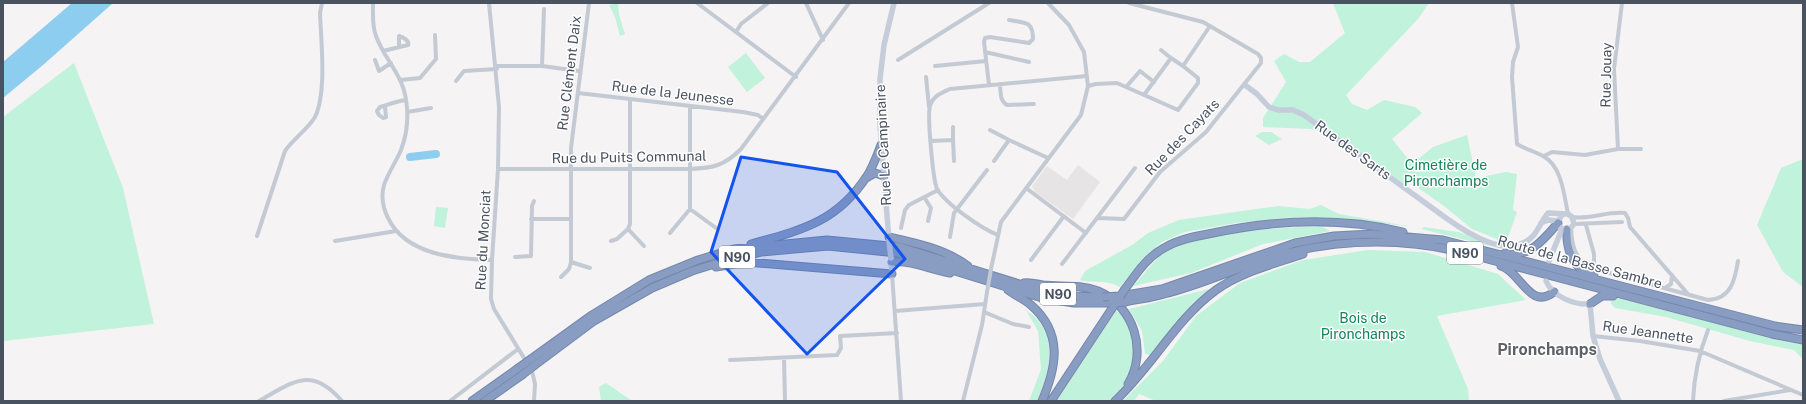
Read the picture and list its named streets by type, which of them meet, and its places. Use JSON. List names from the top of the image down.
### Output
{
  "streets": {
    "highway": ["N90", "Route de la Basse Sambre"],
    "street": [
      "Rue Clément Daix",
      "Rue Jouay",
      "Rue de la Jeunesse",
      "Rue des Cayats",
      "Rue Le Campinaire",
      "Rue des Sarts",
      "Rue du Puits Communal",
      "Rue du Monciat",
      "Rue Jeannette"
    ]
  },
  "crossings": [
    ["Rue Clément Daix", "Rue de la Jeunesse"],
    ["Rue Clément Daix", "Rue du Puits Communal"],
    ["Rue de la Jeunesse", "Rue du Puits Communal"],
    ["Rue des Cayats", "Rue des Sarts"],
    ["Rue du Puits Communal", "Rue du Monciat"],
    ["N90", "Route de la Basse Sambre"]
  ],
  "districts": ["Pironchamps"],
  "parks": ["Cimetière de Pironchamps", "Bois de Pironchamps"]
}
